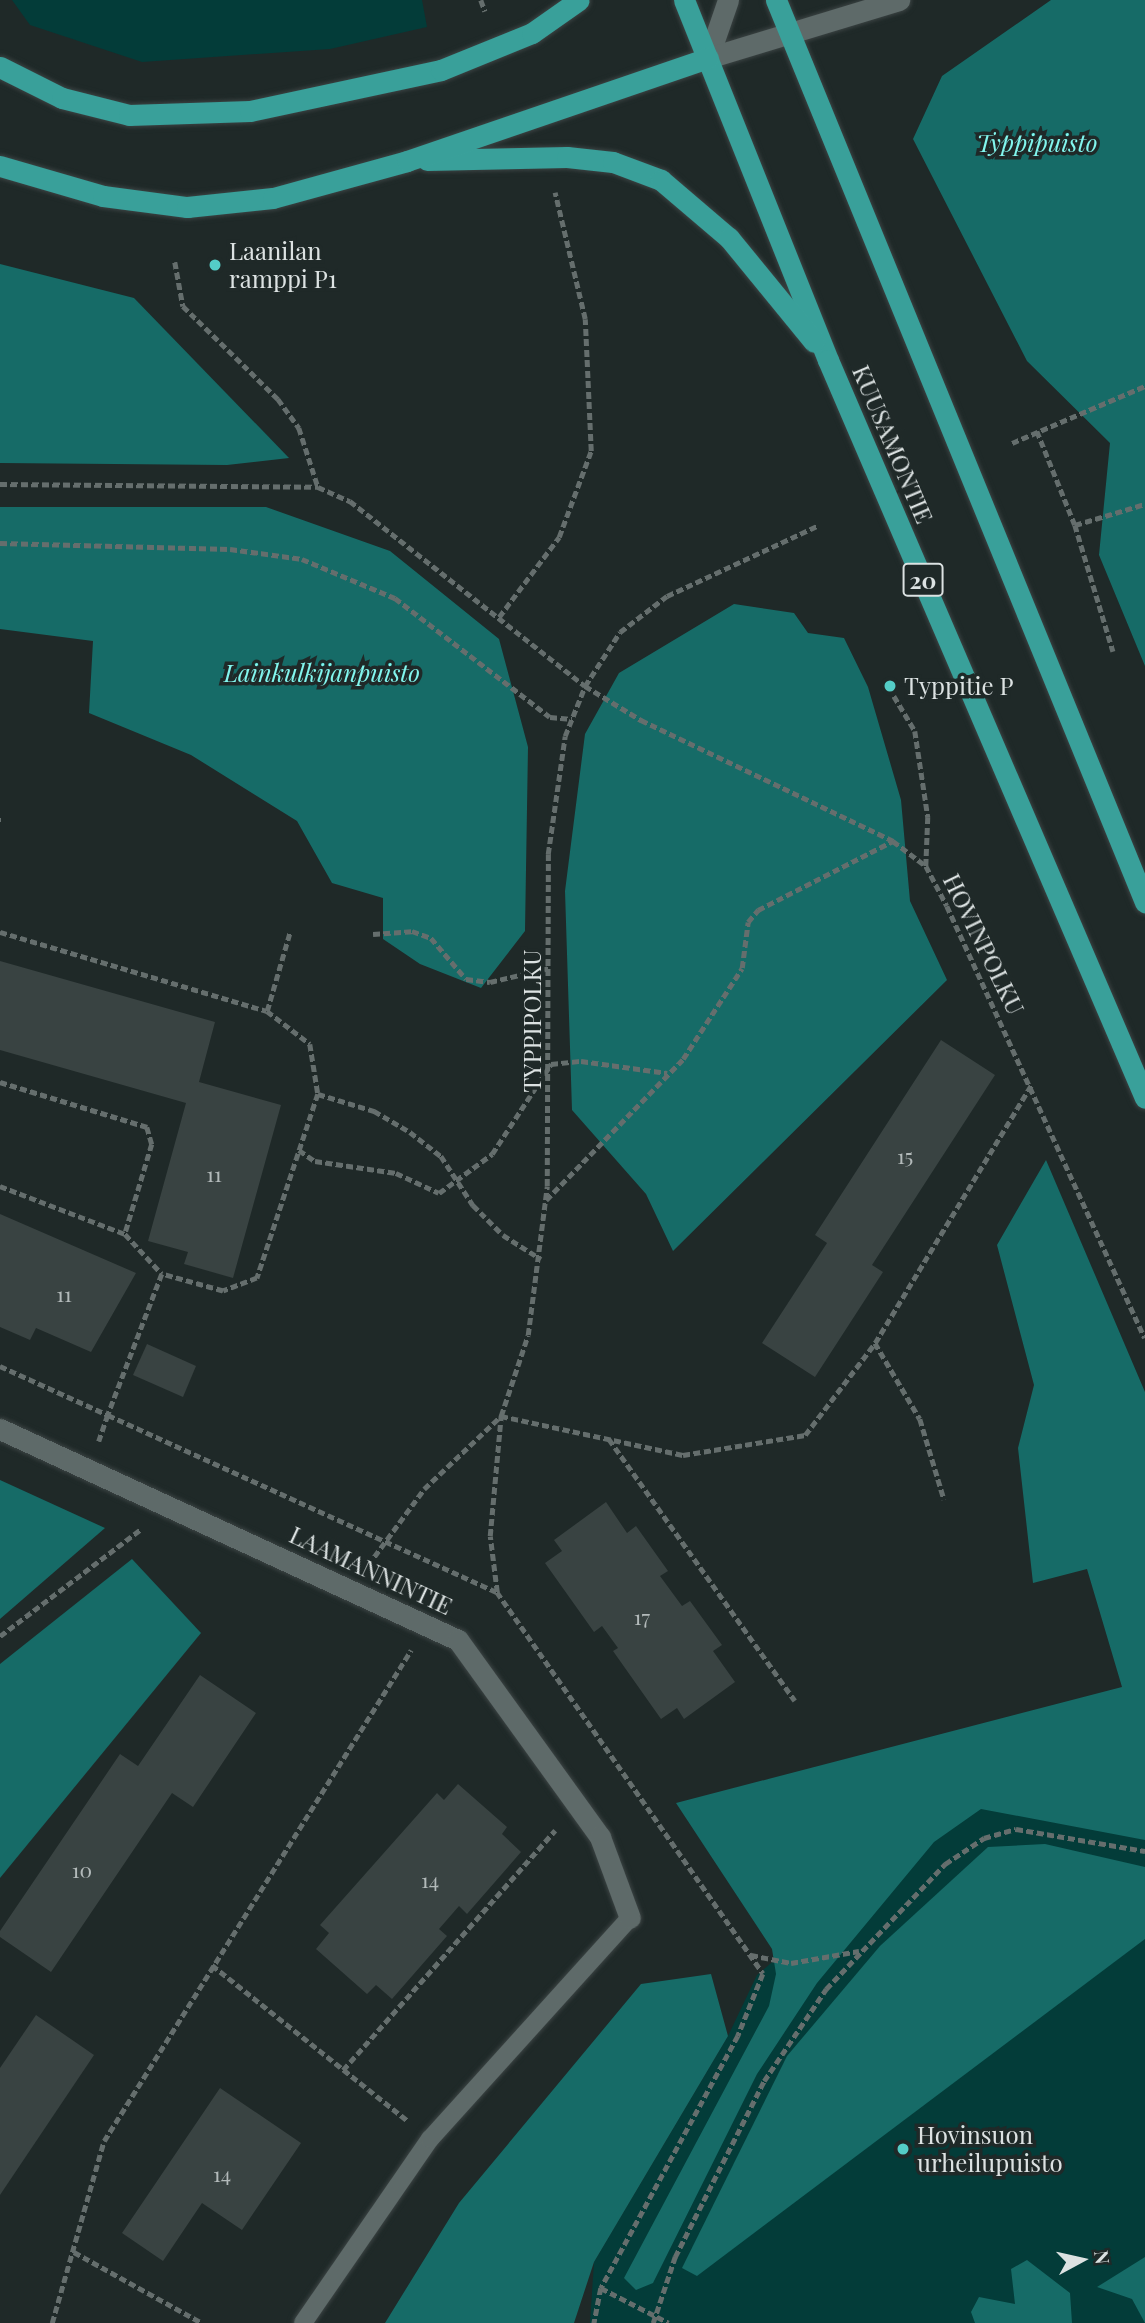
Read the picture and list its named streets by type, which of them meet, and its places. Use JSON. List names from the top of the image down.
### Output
{
  "streets": {
    "highway": ["KUUSAMONTIE", "20"],
    "street": ["LAAMANNINTIE"],
    "path": ["HOVINPOLKU", "TYPPIPOLKU"]
  },
  "crossings": [
    ["HOVINPOLKU", "TYPPIPOLKU"],
    ["TYPPIPOLKU", "LAAMANNINTIE"]
  ],
  "parks": ["Typpipuisto", "Lainkulkijanpuisto"],
  "places": ["Laanilan ramppi P1", "Typpitie P", "Hovinsuon urheilupuisto"],
  "house_numbers": [
    "15",
    "11",
    "11",
    "17",
    "10",
    "14",
    "14"
  ],
  "north": "right"
}
